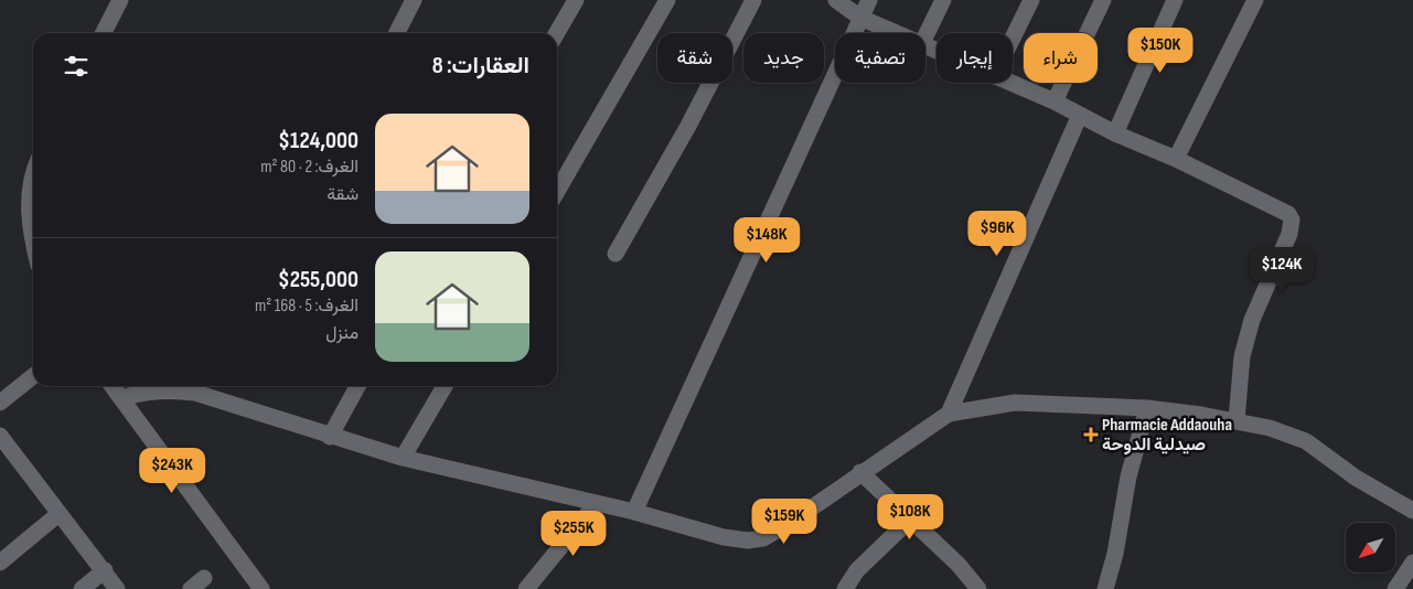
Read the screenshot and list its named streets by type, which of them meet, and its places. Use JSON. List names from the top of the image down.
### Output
{
  "places": {
    "health": ["Pharmacie Addaouha صيدلية الدوحة"]
  },
  "north": "bottom left",
  "page": {
    "price": [
      "$150K",
      "$96K",
      "$148K",
      "$124K",
      "$243K",
      "$108K",
      "$159K",
      "$255K"
    ],
    "chip": [
      "شراء",
      "إيجار",
      "تصفية",
      "جديد",
      "شقة"
    ],
    "heading": "العقارات: 8",
    "list": [
      {
        "name": "$124,000",
        "note": "الغرف: 2 · 80 m² · شقة"
      },
      {
        "name": "$255,000",
        "note": "الغرف: 5 · 168 m² · منزل"
      }
    ]
  }
}
